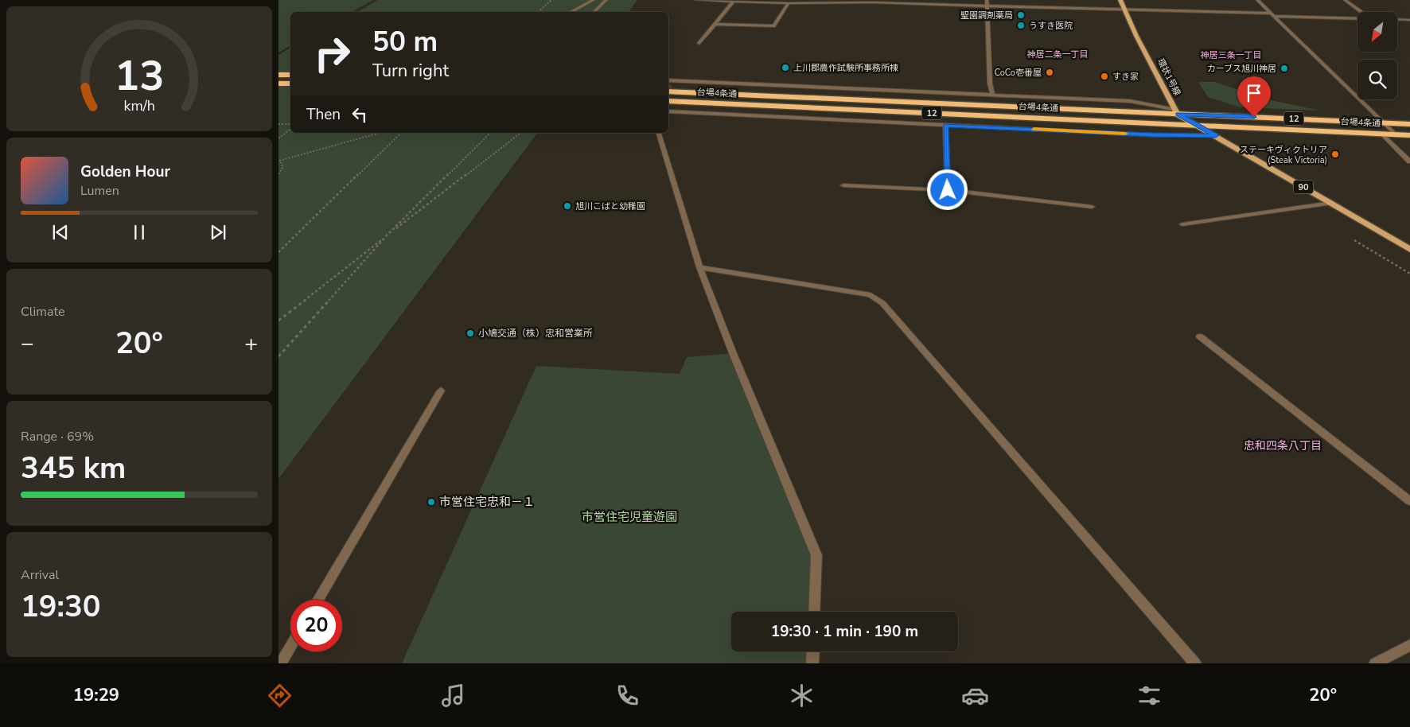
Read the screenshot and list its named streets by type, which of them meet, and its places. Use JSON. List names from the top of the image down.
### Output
{
  "streets": {
    "highway": ["台場4条通", "12"],
    "main road": ["環状1号線", "90"]
  },
  "crossings": [
    ["環状1号線", "台場4条通"],
    ["環状1号線", "90"],
    ["台場4条通", "90"]
  ],
  "districts": ["神居二条一丁目", "神居三条一丁目", "忠和四条八丁目"],
  "parks": ["市営住宅児童遊園"],
  "places": [
    "聖園調剤薬局",
    "うすき医院",
    "上川郡農作試験所事務所棟",
    "カーブス旭川神居",
    "CoCo壱番屋",
    "すき家",
    "ステーキヴィクトリア (Steak Victoria)",
    "旭川こばと幼稚園",
    "小鳩交通（株）忠和営業所",
    "市営住宅忠和－１"
  ],
  "north": "bottom left",
  "page": {
    "turn": ["50 m", "Turn right"],
    "then": "Then",
    "song": ["Golden Hour", "Lumen"],
    "tile": [
      "Climate",
      ["Range · 69%", "345 km"],
      ["Arrival", "19:30"]
    ],
    "heat": ["−", "20°", "+"],
    "limit": "20",
    "trip": "19:30 · 1 min · 190 m",
    "tabs": ["19:29", "20°"],
    "gauge": ["13", "km/h"]
  }
}
